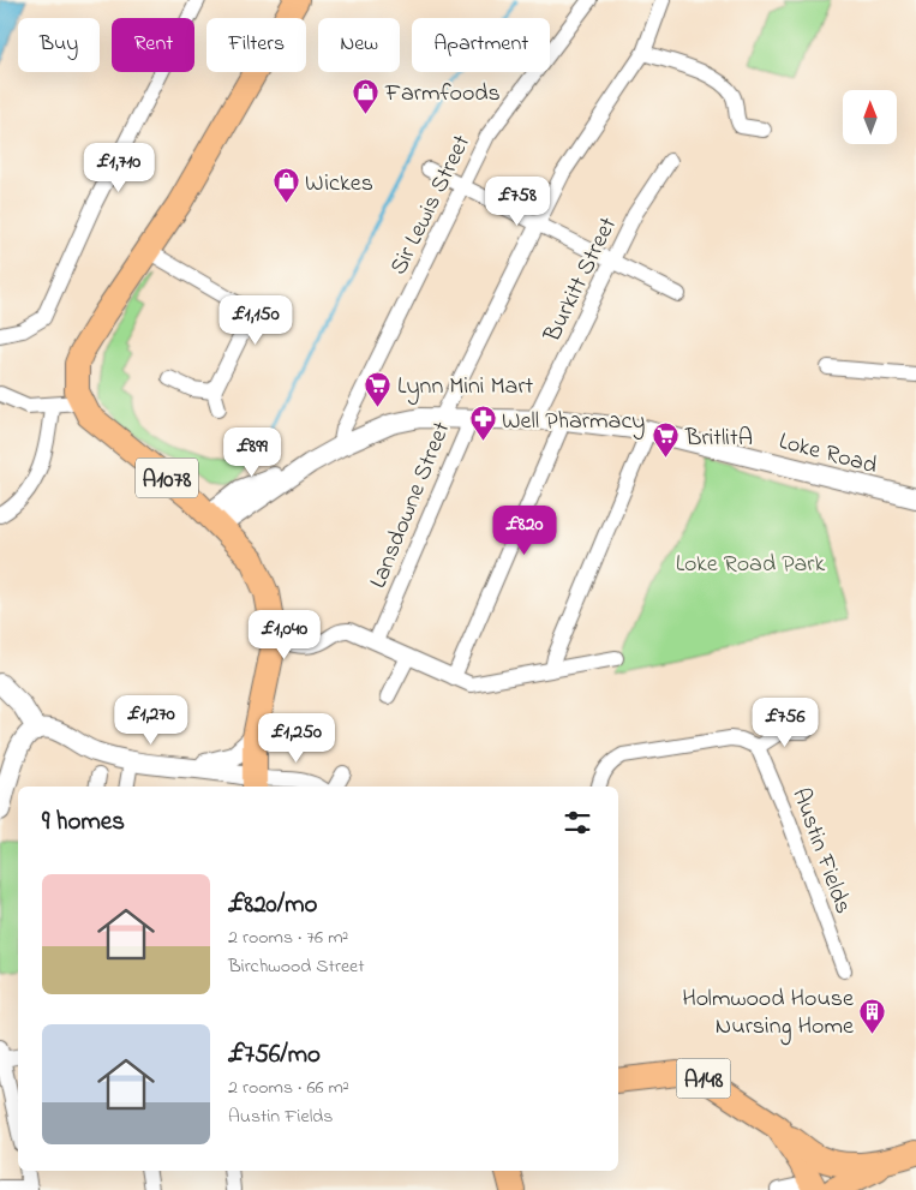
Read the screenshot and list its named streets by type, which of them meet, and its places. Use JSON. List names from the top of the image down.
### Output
{
  "streets": {
    "main road": ["A1078", "A148"],
    "street": [
      "Sir Lewis Street",
      "Burkitt Street",
      "Loke Road",
      "Lansdowne Street",
      "Austin Fields"
    ]
  },
  "crossings": [
    ["Sir Lewis Street", "Loke Road"],
    ["Burkitt Street", "Loke Road"],
    ["Loke Road", "A1078"],
    ["Loke Road", "Lansdowne Street"]
  ],
  "parks": ["Loke Road Park"],
  "places": {
    "shop": ["Farmfoods", "Wickes"],
    "supermarket": ["Lynn Mini Mart", "BritlitA"],
    "pharmacy": ["Well Pharmacy"],
    "building": ["Holmwood House Nursing Home"]
  },
  "north": "top",
  "page": {
    "chip": [
      "Buy",
      "Rent",
      "Filters",
      "New",
      "Apartment"
    ],
    "price": [
      "£1,710",
      "£758",
      "£1,150",
      "£899",
      "£820",
      "£1,040",
      "£1,270",
      "£756",
      "£1,250"
    ],
    "heading": "9 homes",
    "list": [
      {
        "name": "£820/mo",
        "note": "2 rooms · 76 m² · Birchwood Street"
      },
      {
        "name": "£756/mo",
        "note": "2 rooms · 66 m² · Austin Fields"
      }
    ]
  }
}
